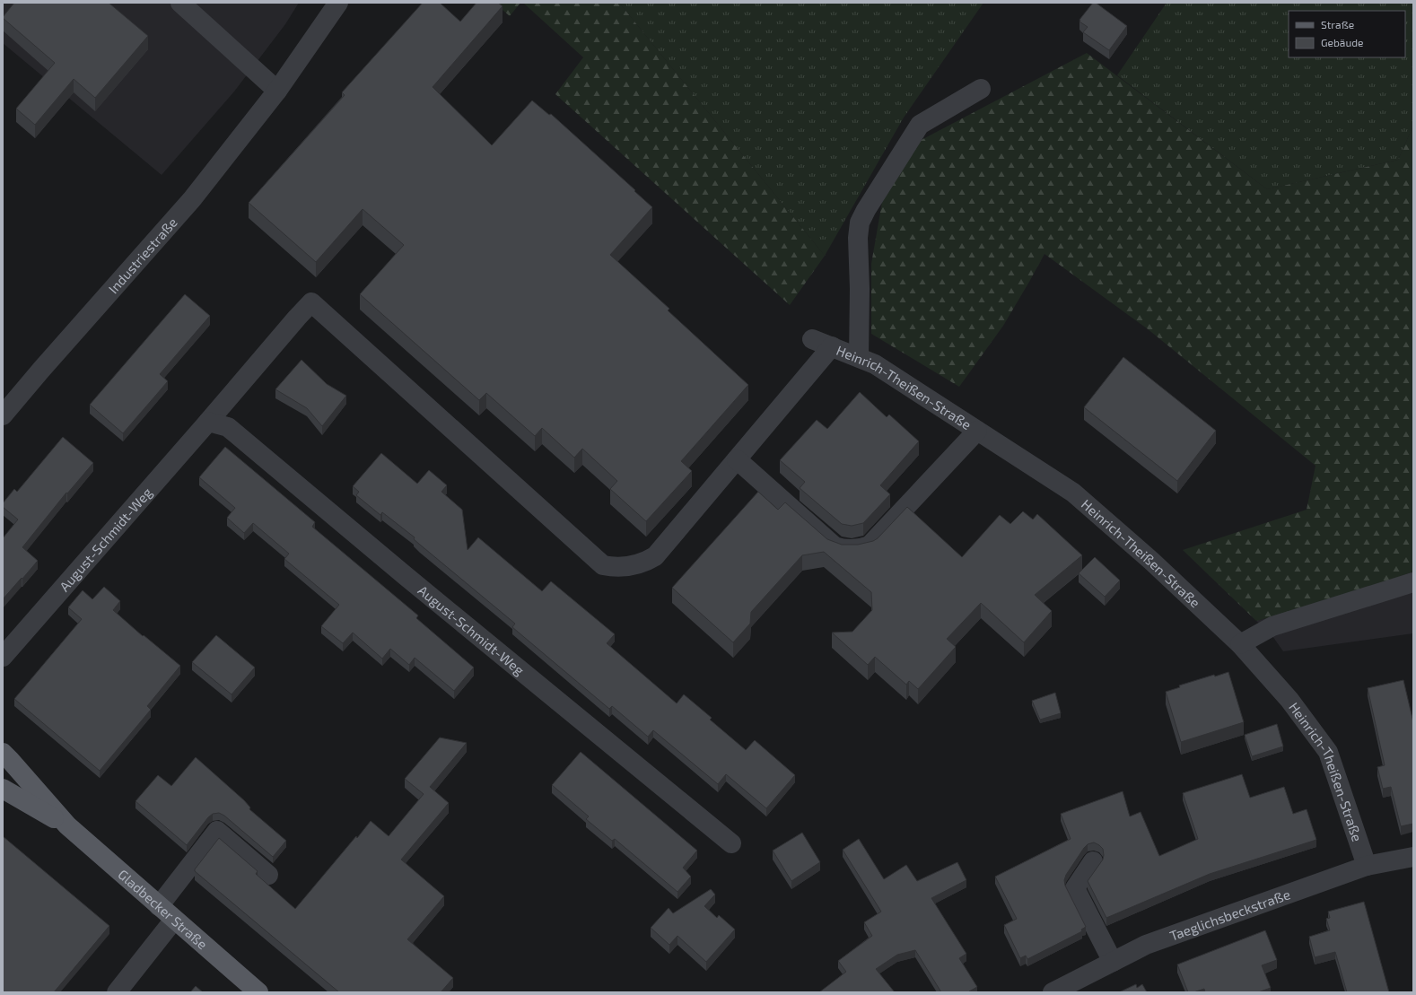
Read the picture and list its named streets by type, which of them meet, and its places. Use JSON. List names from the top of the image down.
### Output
{
  "streets": {
    "main road": ["Gladbecker Straße"],
    "street": [
      "Industriestraße",
      "Heinrich-Theißen-Straße",
      "August-Schmidt-Weg",
      "Taeglichsbeckstraße"
    ]
  },
  "crossings": [
    ["Heinrich-Theißen-Straße", "Taeglichsbeckstraße"]
  ],
  "legend": ["Straße", "Gebäude"]
}
